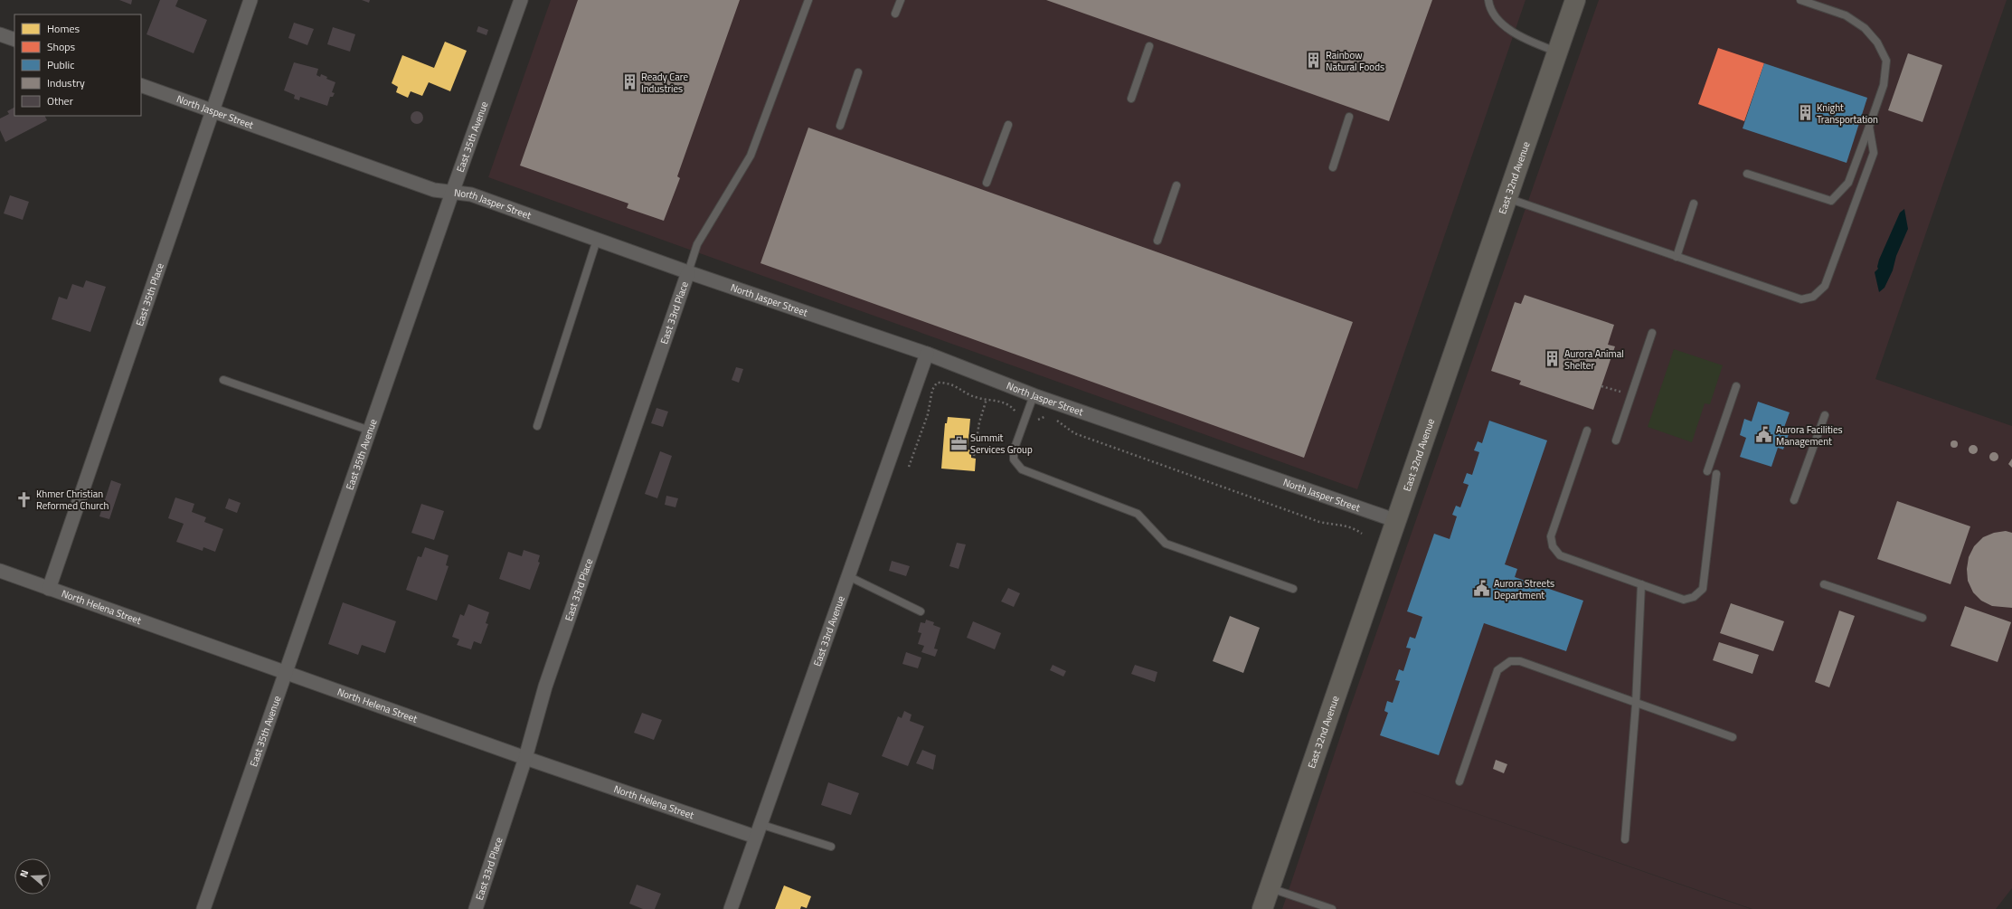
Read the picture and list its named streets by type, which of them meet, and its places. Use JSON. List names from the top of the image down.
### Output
{
  "streets": {
    "street": [
      "North Jasper Street",
      "East 35th Avenue",
      "East 32nd Avenue",
      "East 35th Place",
      "East 33rd Place",
      "North Helena Street",
      "East 33rd Avenue"
    ]
  },
  "crossings": [
    ["North Jasper Street", "East 35th Avenue"],
    ["North Jasper Street", "East 32nd Avenue"],
    ["North Jasper Street", "East 35th Place"],
    ["North Jasper Street", "East 33rd Place"],
    ["North Jasper Street", "East 33rd Avenue"],
    ["East 35th Avenue", "North Helena Street"],
    ["East 35th Place", "North Helena Street"],
    ["East 33rd Place", "North Helena Street"],
    ["North Helena Street", "East 33rd Avenue"]
  ],
  "places": {
    "building": [
      "Rainbow Natural Foods",
      "Ready Care Industries",
      "Knight Transportation",
      "Aurora Animal Shelter"
    ],
    "public building": ["Aurora Facilities Management", "Aurora Streets Department"],
    "office": ["Summit Services Group"],
    "church": ["Khmer Christian Reformed Church"]
  },
  "legend": [
    "Homes",
    "Shops",
    "Public",
    "Industry",
    "Other"
  ],
  "north": "left"
}
